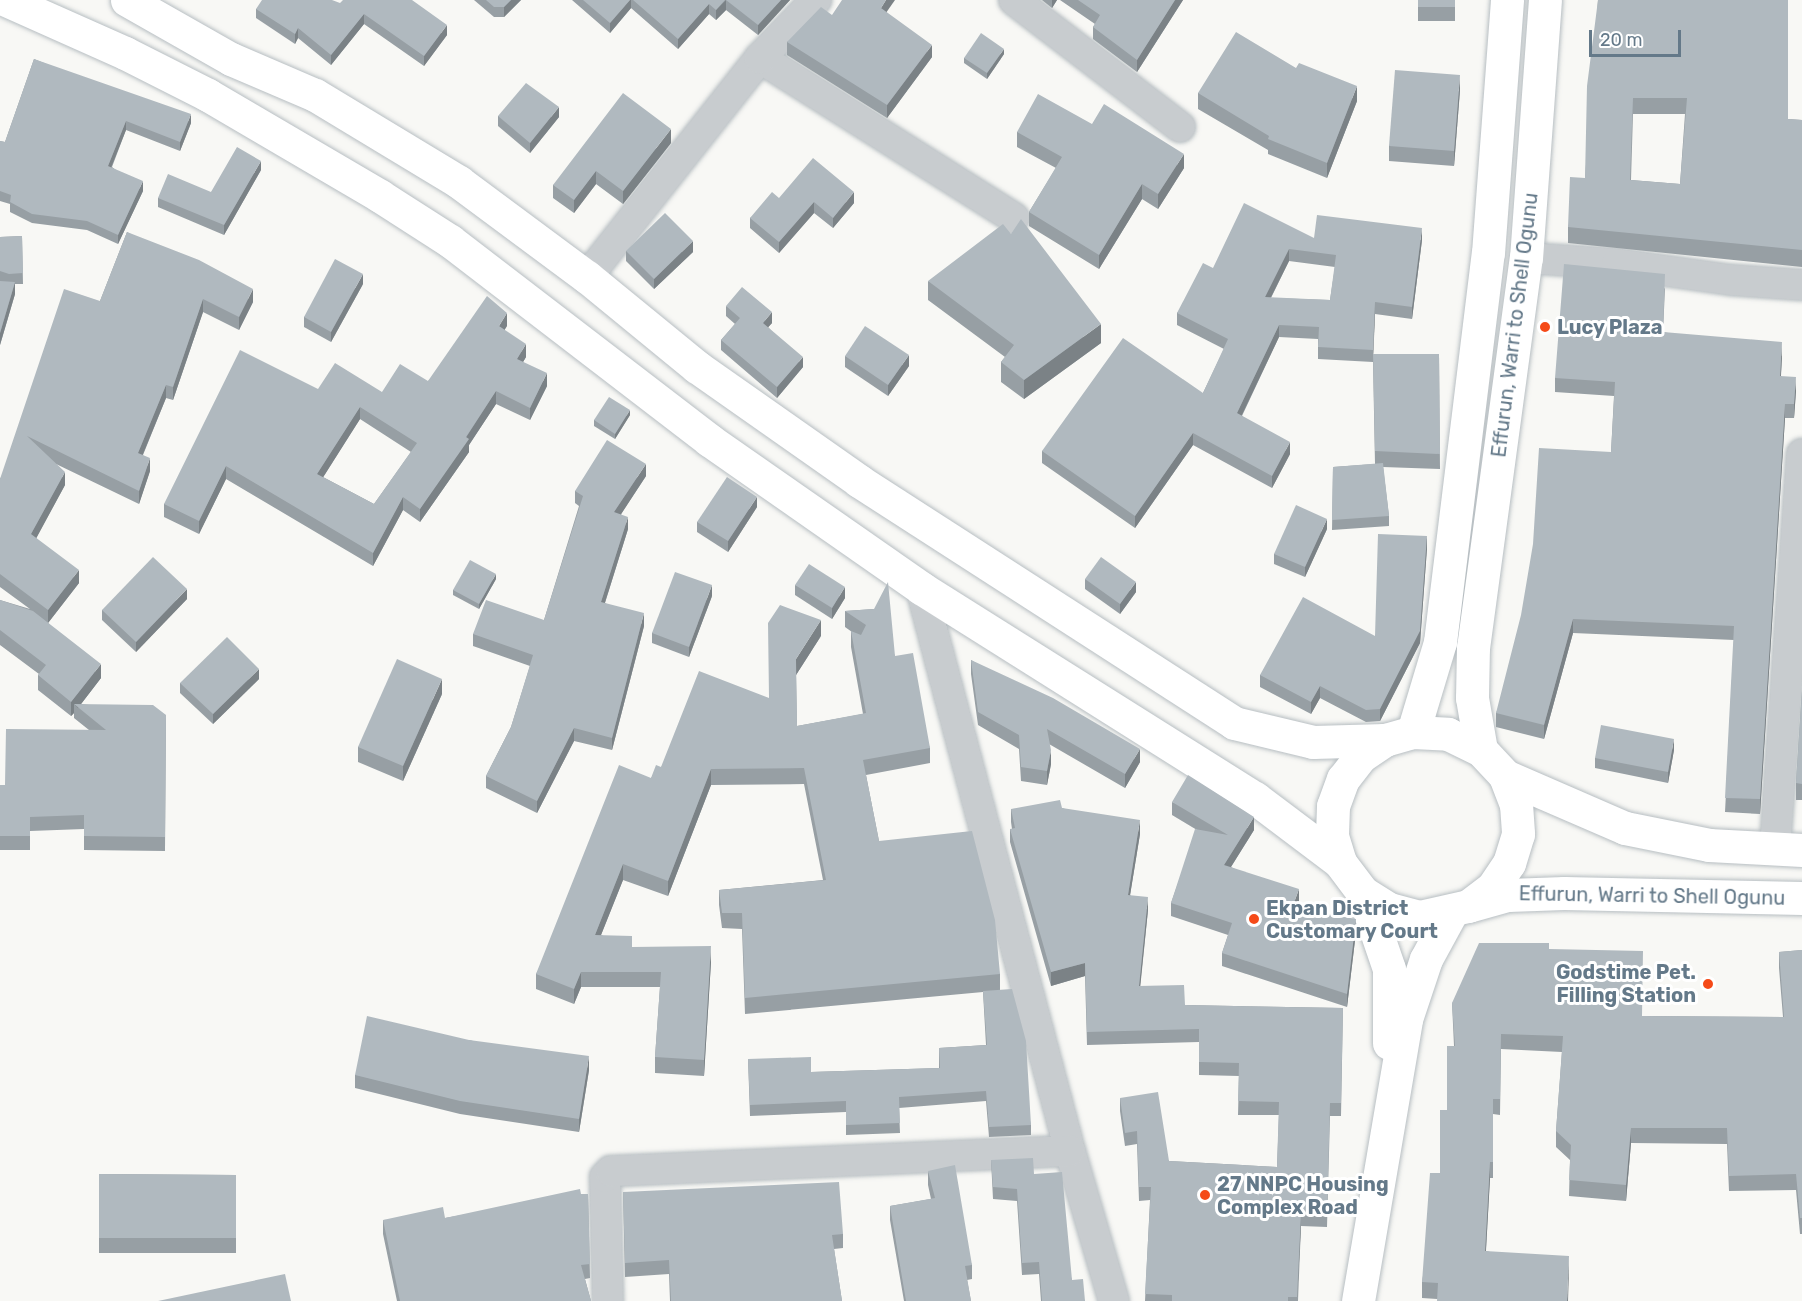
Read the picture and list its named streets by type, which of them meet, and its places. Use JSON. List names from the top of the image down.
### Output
{
  "streets": {
    "main road": ["Effurun, Warri to Shell Ogunu"]
  },
  "places": [
    "Lucy Plaza",
    "Ekpan District Customary Court",
    "Godstime Pet. Filling Station",
    "27 NNPC Housing Complex Road"
  ],
  "scale_bar": "20 m"
}
